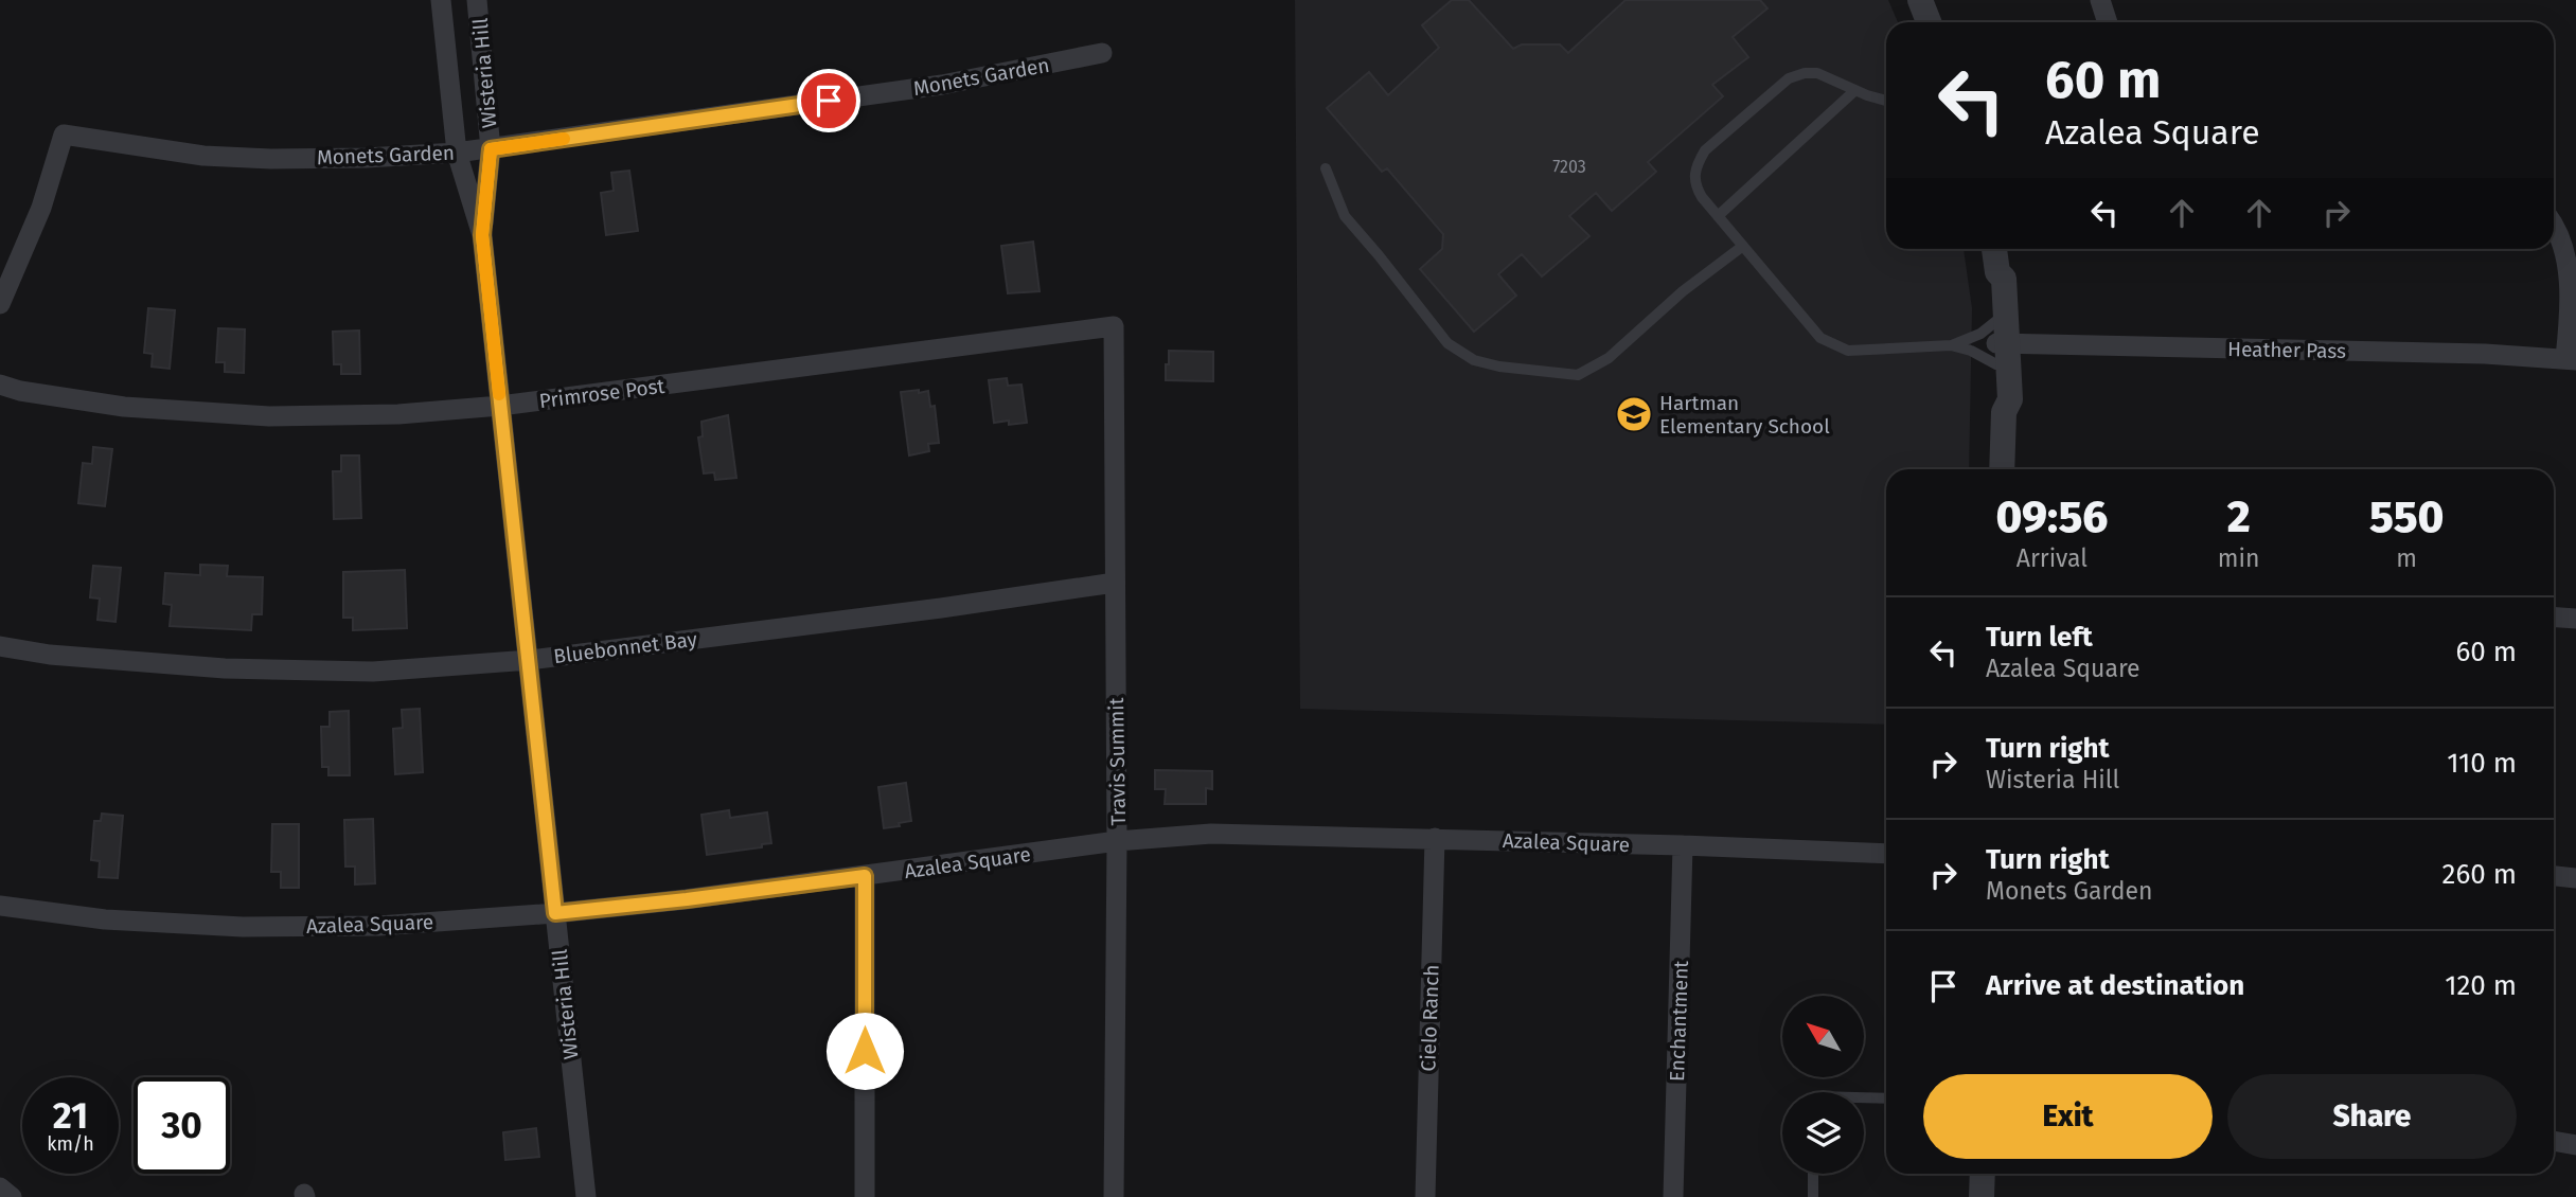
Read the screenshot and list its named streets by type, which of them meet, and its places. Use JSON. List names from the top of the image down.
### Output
{
  "streets": {
    "street": [
      "Wisteria Hill",
      "Monets Garden",
      "Heather Pass",
      "Primrose Post",
      "Bluebonnet Bay",
      "Travis Summit",
      "Azalea Square",
      "Cielo Ranch",
      "Enchantment"
    ]
  },
  "crossings": [
    ["Wisteria Hill", "Monets Garden"],
    ["Wisteria Hill", "Primrose Post"],
    ["Wisteria Hill", "Bluebonnet Bay"],
    ["Wisteria Hill", "Azalea Square"],
    ["Primrose Post", "Travis Summit"],
    ["Bluebonnet Bay", "Travis Summit"],
    ["Travis Summit", "Azalea Square"],
    ["Azalea Square", "Cielo Ranch"],
    ["Azalea Square", "Enchantment"]
  ],
  "places": {
    "school or university": ["Hartman Elementary School"]
  },
  "house_numbers": ["7203"],
  "north": "top left",
  "page": {
    "turn": ["60 m", "Azalea Square"],
    "eta": [
      "09:56",
      "Arrival",
      "2",
      "min",
      "550",
      "m"
    ],
    "list": [
      {
        "name": "Turn left",
        "note": "Azalea Square",
        "value": "60 m"
      },
      {
        "name": "Turn right",
        "note": "Wisteria Hill",
        "value": "110 m"
      },
      {
        "name": "Turn right",
        "note": "Monets Garden",
        "value": "260 m"
      },
      {
        "name": "Arrive at destination",
        "value": "120 m"
      }
    ],
    "buttons": ["Exit", "Share"],
    "speed": "21 km/h",
    "limit": "30"
  }
}
